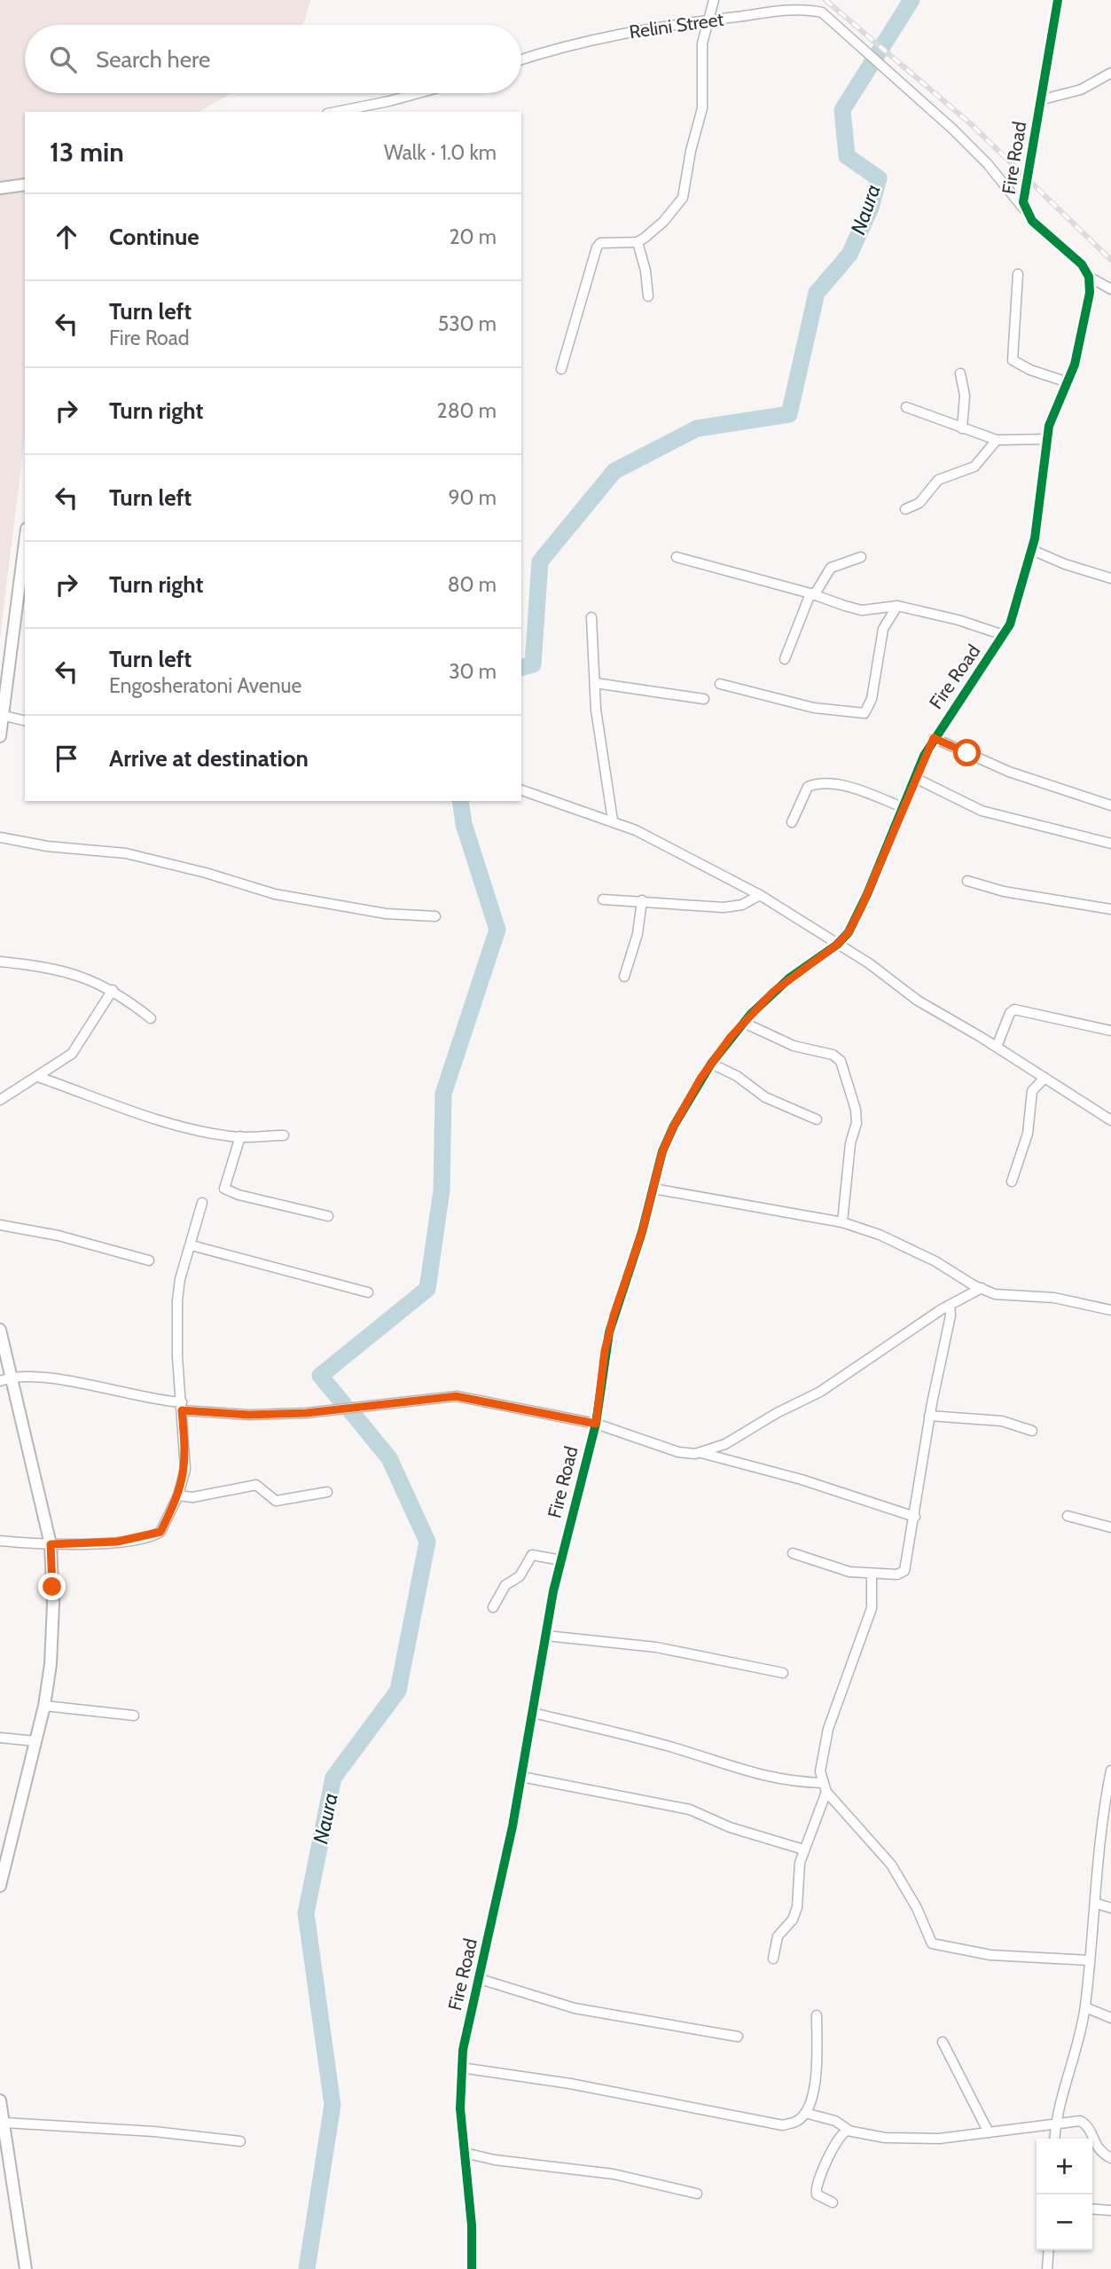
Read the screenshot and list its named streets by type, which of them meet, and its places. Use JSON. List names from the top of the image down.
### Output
{
  "streets": {
    "street": ["Relini Street", "Fire Road"]
  },
  "crossings": [
    ["Relini Street", "Fire Road"]
  ],
  "water": ["Naura"],
  "page": {
    "search": "Search here",
    "heading": ["13 min", "Walk · 1.0 km"],
    "list": [
      ["Continue", "20 m"],
      ["Turn left", "Fire Road", "530 m"],
      ["Turn right", "280 m"],
      ["Turn left", "90 m"],
      ["Turn right", "80 m"],
      ["Turn left", "Engosheratoni Avenue", "30 m"],
      "Arrive at destination"
    ],
    "map_buttons": ["+", "−"]
  }
}
